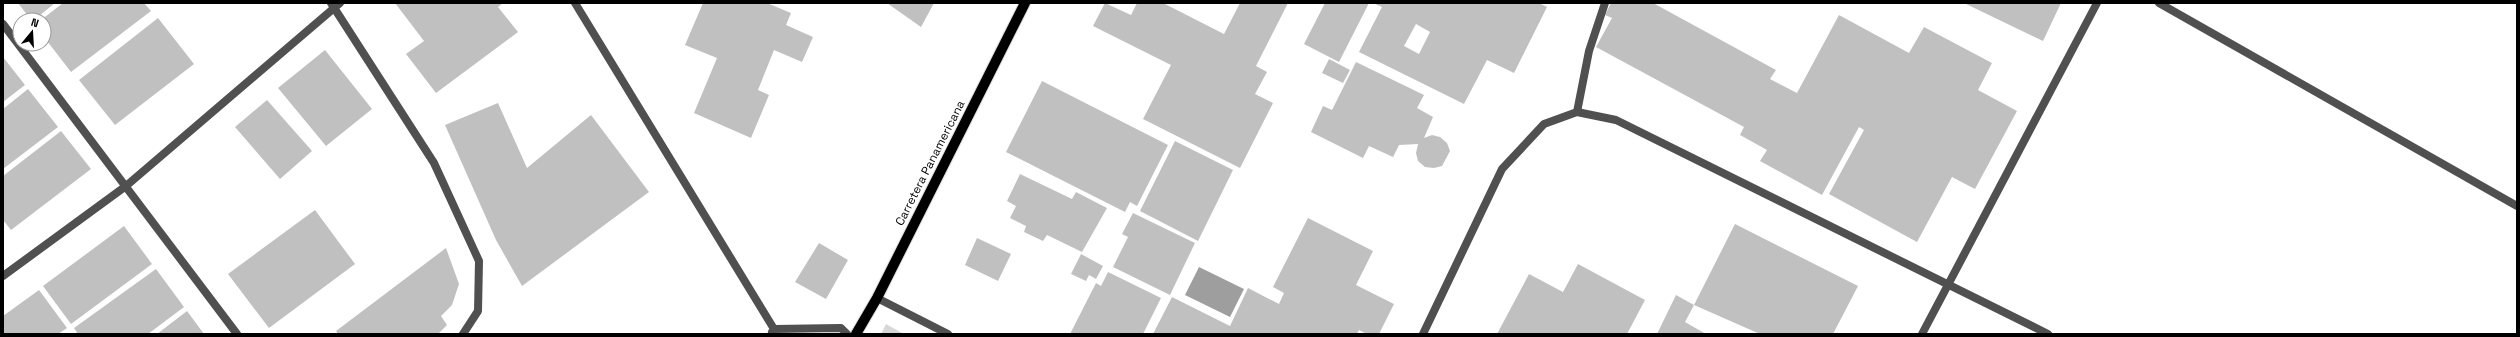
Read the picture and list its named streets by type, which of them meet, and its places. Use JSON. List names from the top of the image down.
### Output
{
  "streets": {
    "main road": ["Carretera Panamericana"]
  },
  "north": "top"
}
